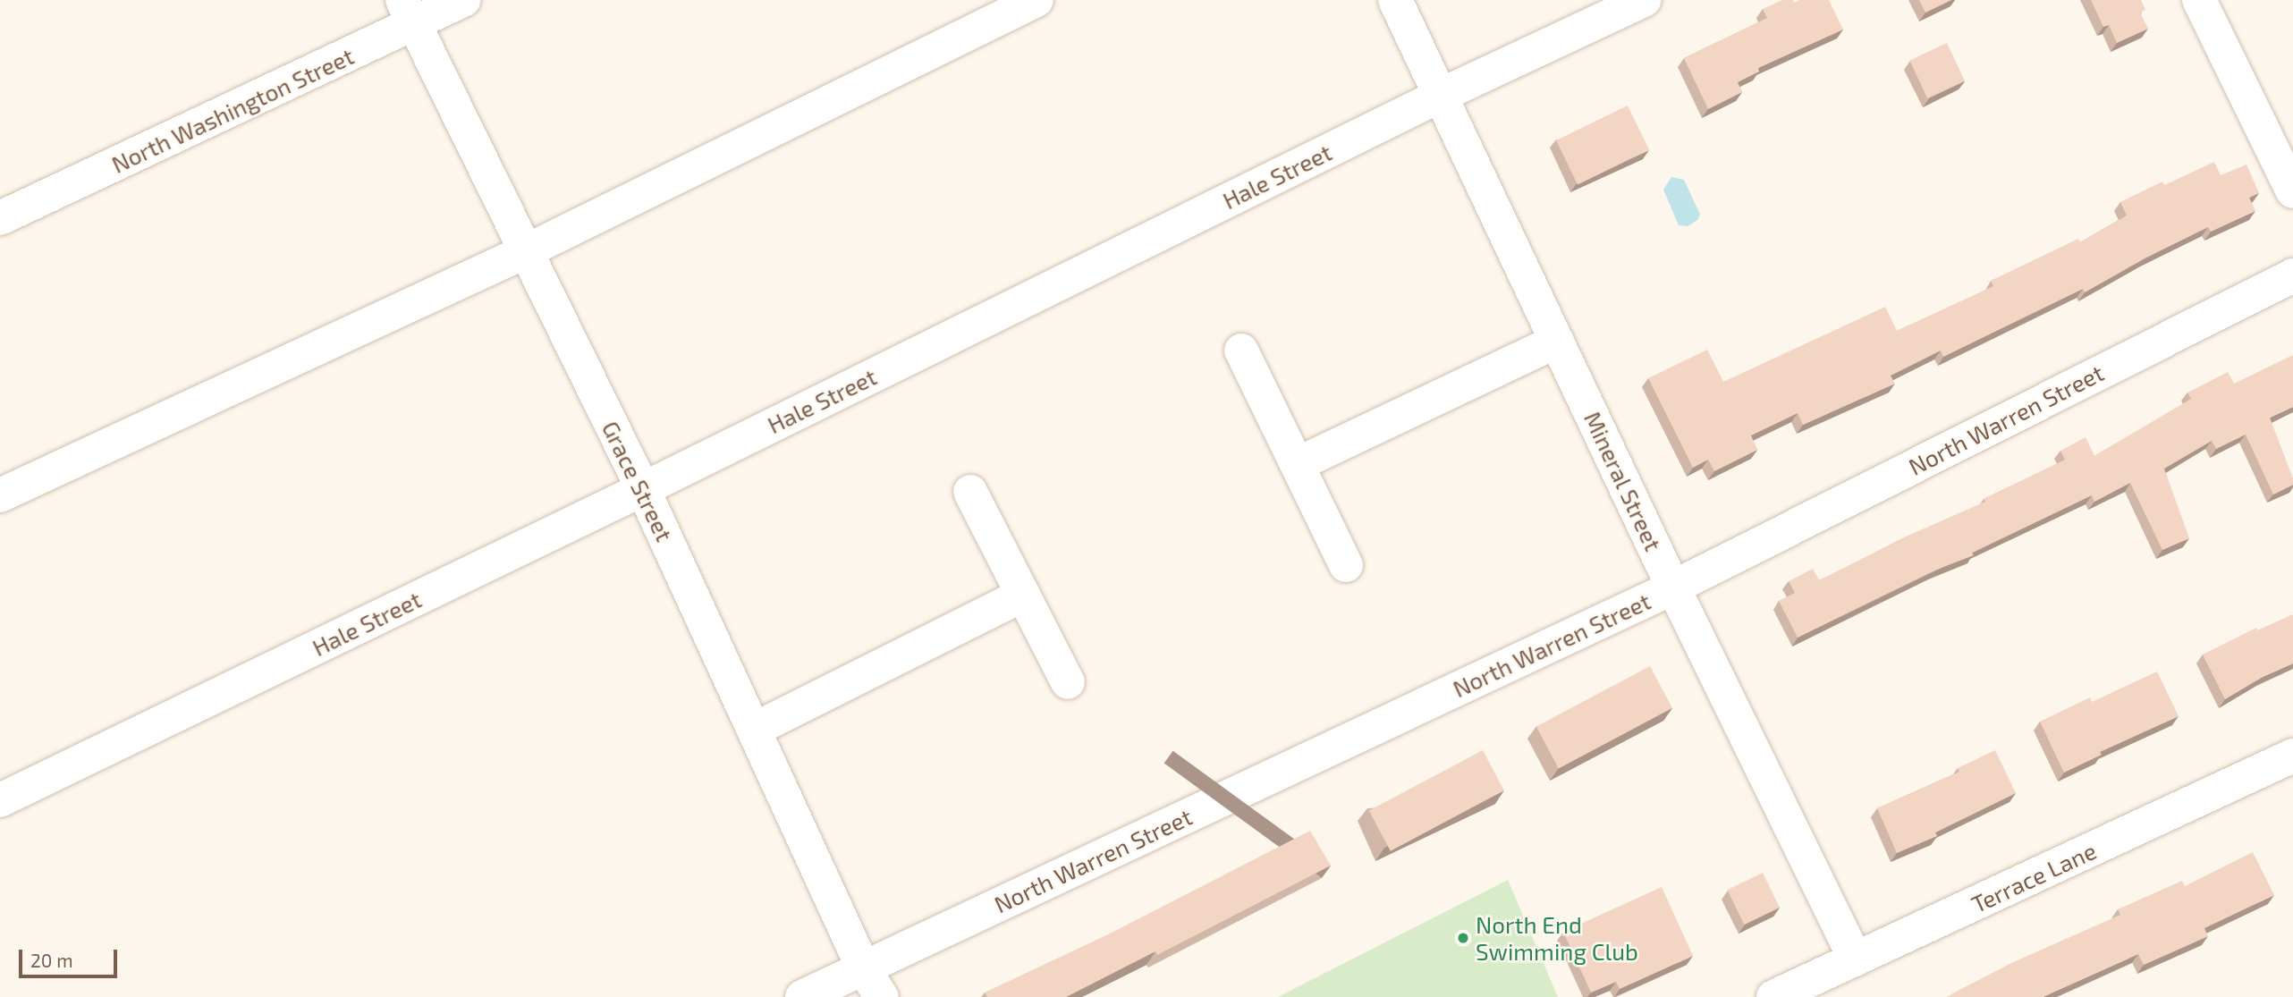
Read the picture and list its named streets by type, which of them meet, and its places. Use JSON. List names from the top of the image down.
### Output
{
  "streets": {
    "street": [
      "North Washington Street",
      "Hale Street",
      "North Warren Street",
      "Grace Street",
      "Mineral Street",
      "Terrace Lane"
    ]
  },
  "crossings": [
    ["North Washington Street", "Grace Street"],
    ["Hale Street", "Grace Street"],
    ["Hale Street", "Mineral Street"],
    ["North Warren Street", "Grace Street"],
    ["North Warren Street", "Mineral Street"],
    ["Mineral Street", "Terrace Lane"]
  ],
  "places": ["North End Swimming Club"],
  "scale_bar": "20 m"
}
